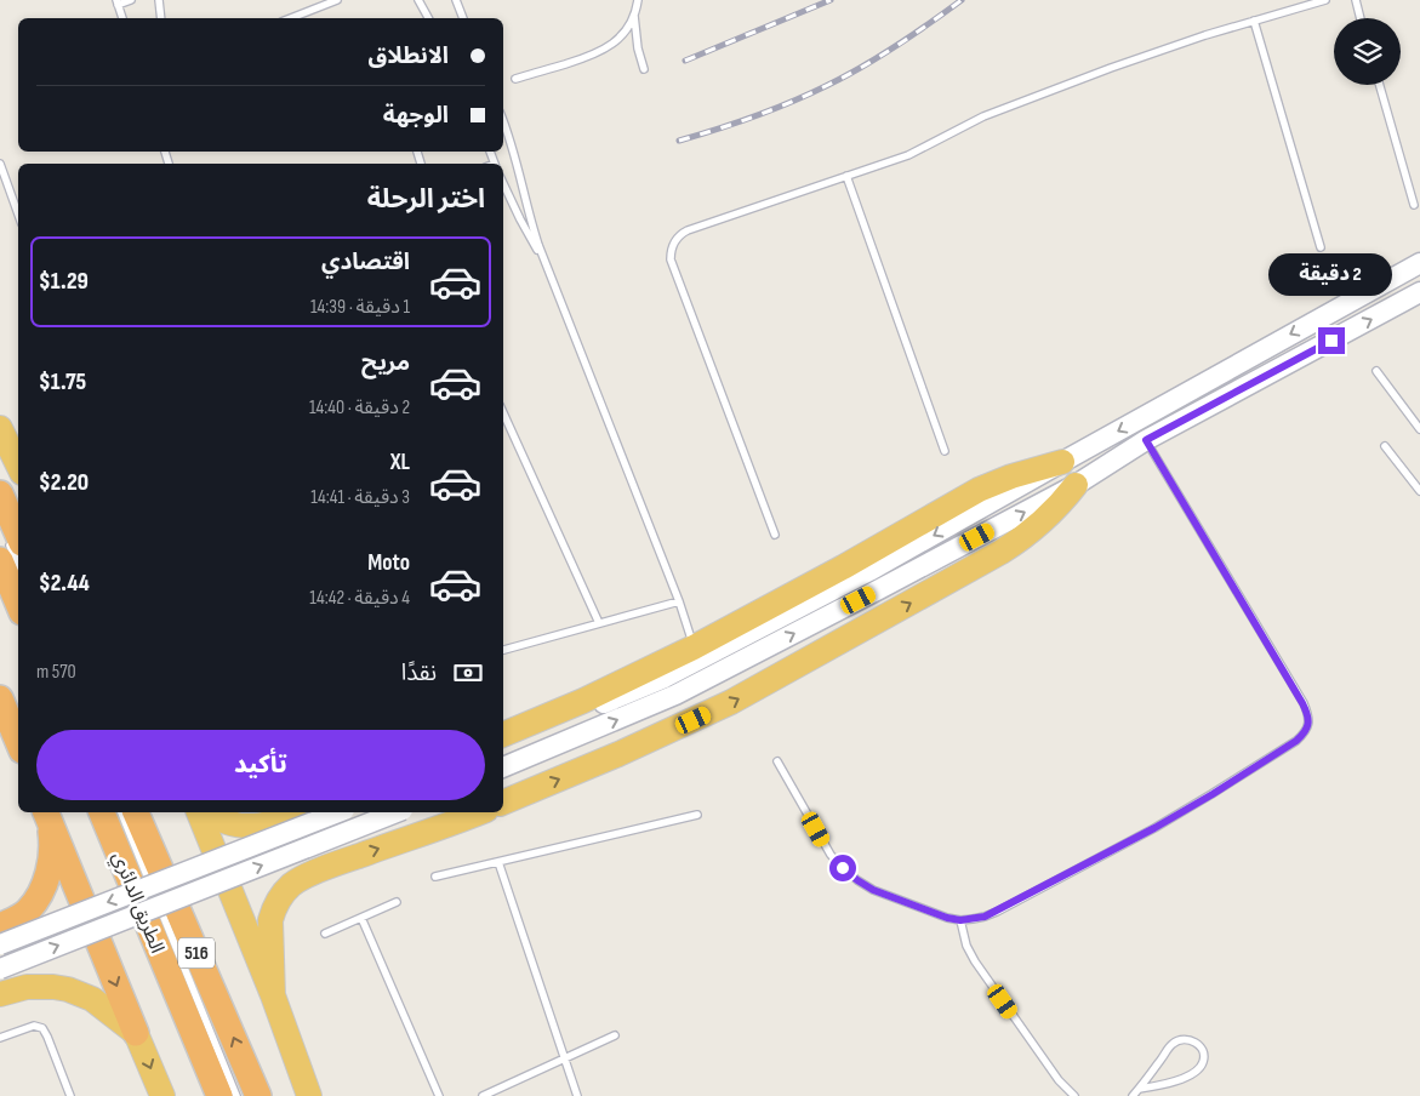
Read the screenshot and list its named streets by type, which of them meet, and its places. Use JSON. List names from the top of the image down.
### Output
{
  "streets": {
    "highway": ["الطريق الدائري", "516"]
  },
  "page": {
    "banner": ["الانطلاق", "الوجهة"],
    "heading": "اختر الرحلة",
    "list": [
      {
        "name": "اقتصادي",
        "note": "1 دقيقة · 14:39",
        "value": "$1.29"
      },
      {
        "name": "مريح",
        "note": "2 دقيقة · 14:40",
        "value": "$1.75"
      },
      {
        "name": "XL",
        "note": "3 دقيقة · 14:41",
        "value": "$2.20"
      },
      {
        "name": "Moto",
        "note": "4 دقيقة · 14:42",
        "value": "$2.44"
      }
    ],
    "bubble": "2 دقيقة",
    "pay": ["نقدًا", "570 m"],
    "buttons": "تأكيد"
  }
}
